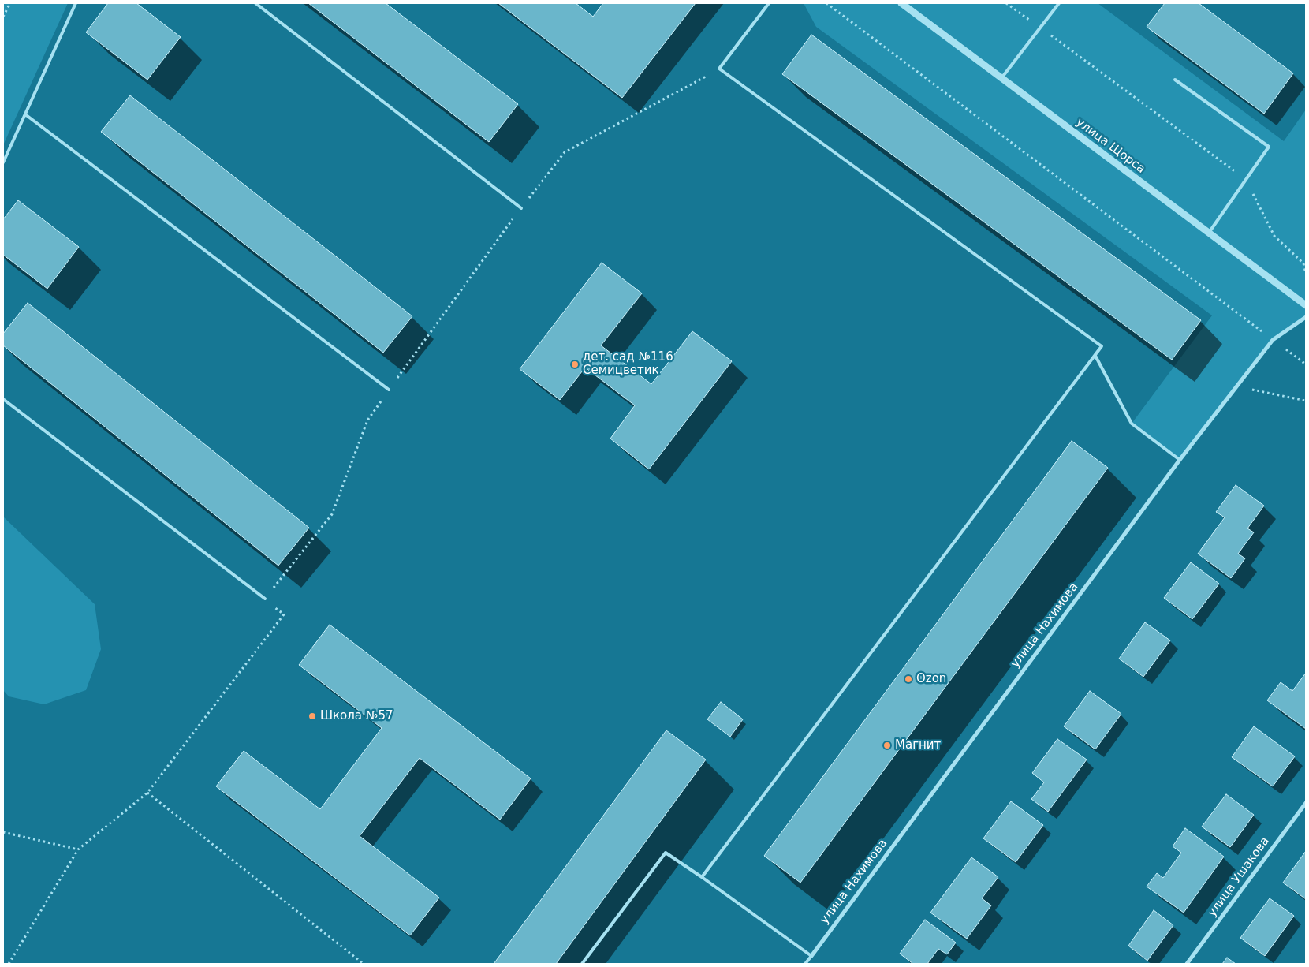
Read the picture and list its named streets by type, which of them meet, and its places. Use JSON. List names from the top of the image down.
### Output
{
  "streets": {
    "street": ["улица Щорса", "улица Нахимова", "улица Ушакова"]
  },
  "places": [
    "дет. сад №116 Семицветик",
    "Ozon",
    "Школа №57",
    "Магнит"
  ]
}
